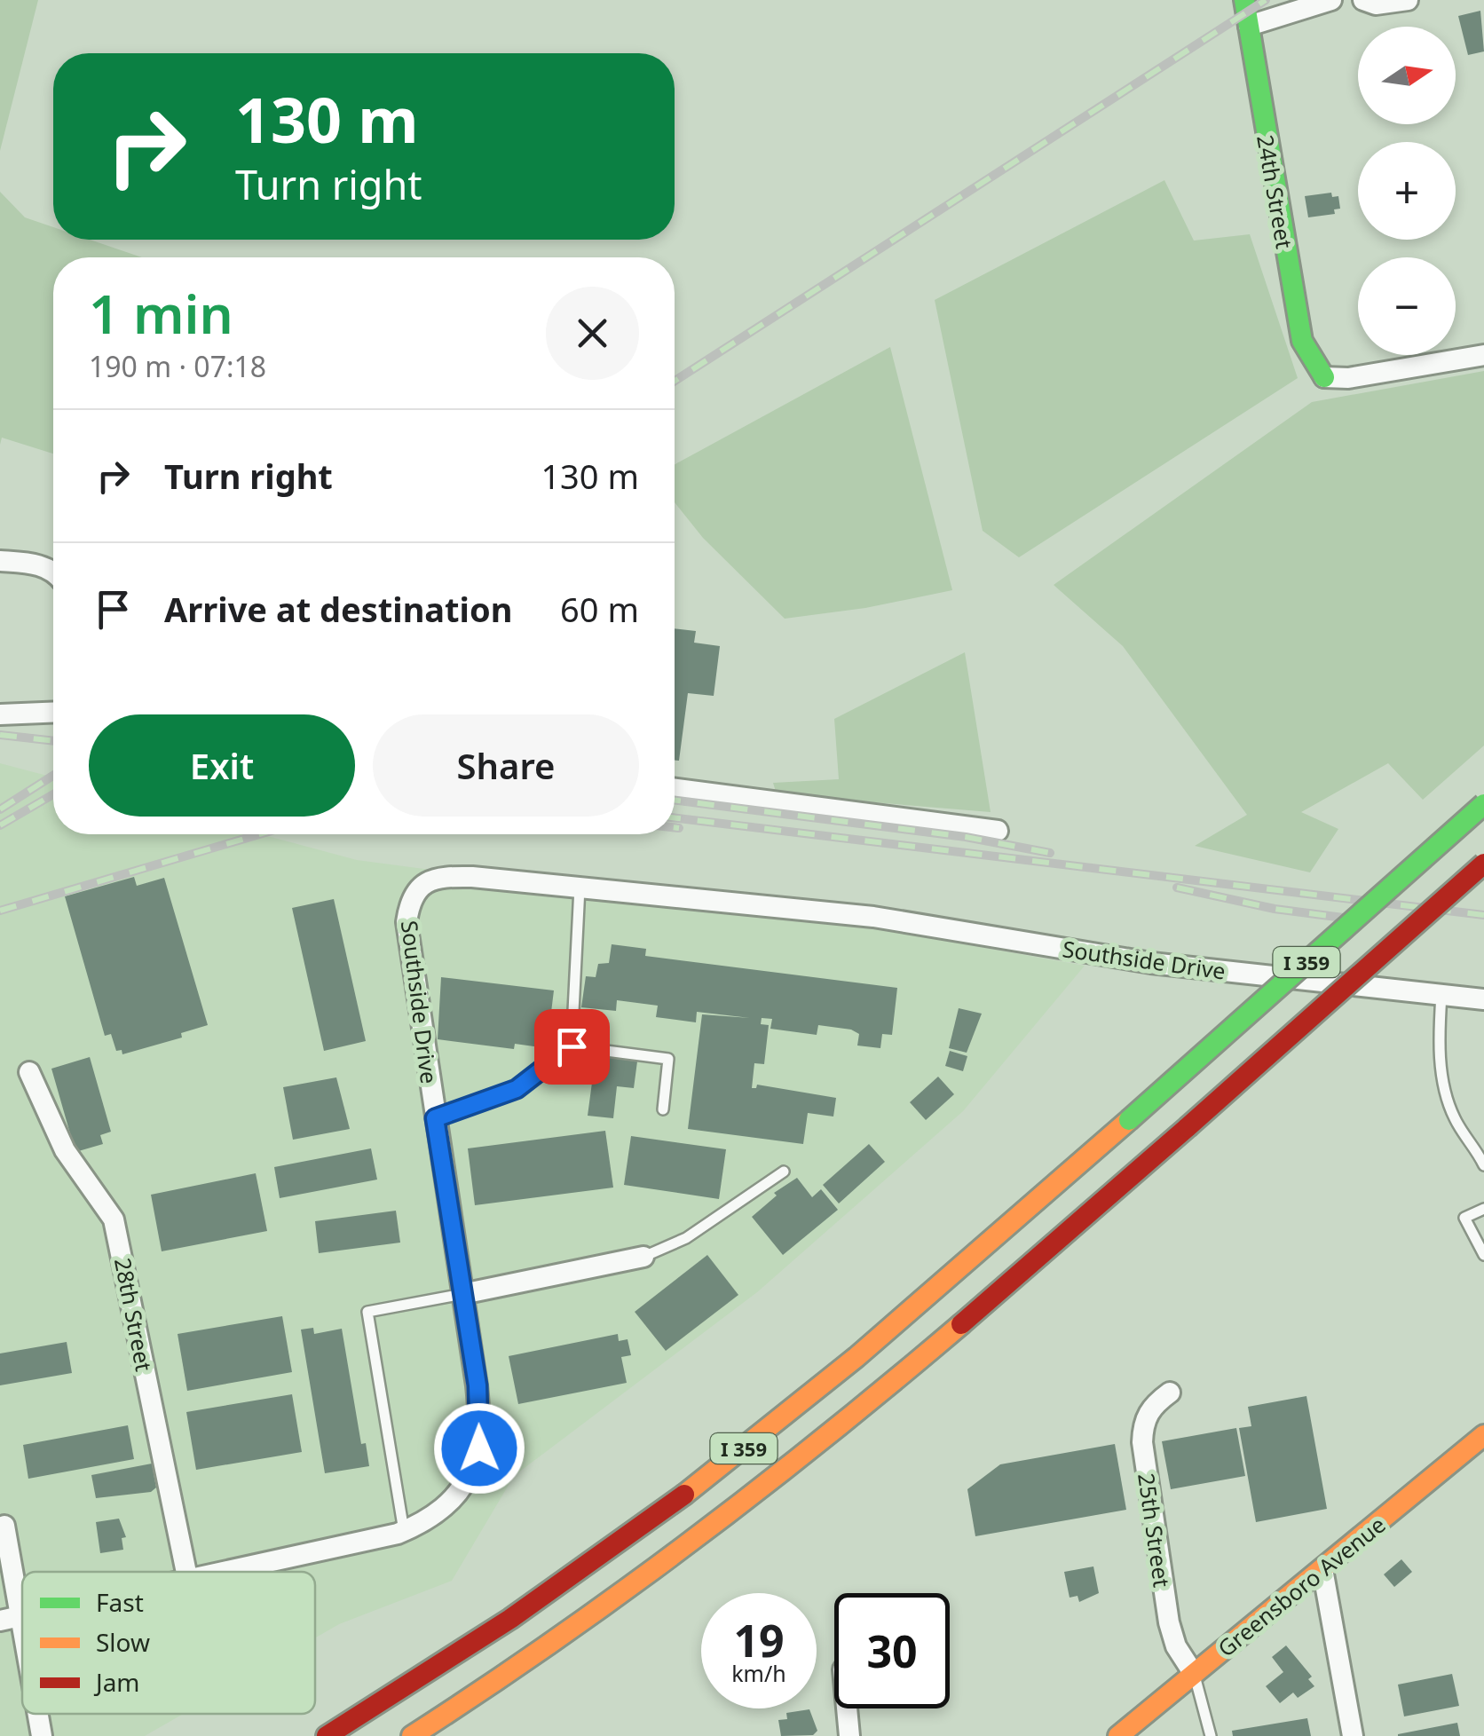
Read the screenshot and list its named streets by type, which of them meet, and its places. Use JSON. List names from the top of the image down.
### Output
{
  "streets": {
    "main road": ["24th Street", "I 359", "Greensboro Avenue"],
    "street": ["Southside Drive", "28th Street", "25th Street"]
  },
  "crossings": [
    ["25th Street", "Greensboro Avenue"]
  ],
  "legend": ["Fast", "Slow", "Jam"],
  "north": "right",
  "page": {
    "map_buttons": ["+", "−"],
    "turn": ["130 m", "Turn right"],
    "heading": ["1 min", "190 m · 07:18"],
    "list": [
      {
        "name": "Turn right",
        "value": "130 m"
      },
      {
        "name": "Arrive at destination",
        "value": "60 m"
      }
    ],
    "buttons": ["Exit", "Share"],
    "speed": "19 km/h",
    "limit": "30"
  }
}
